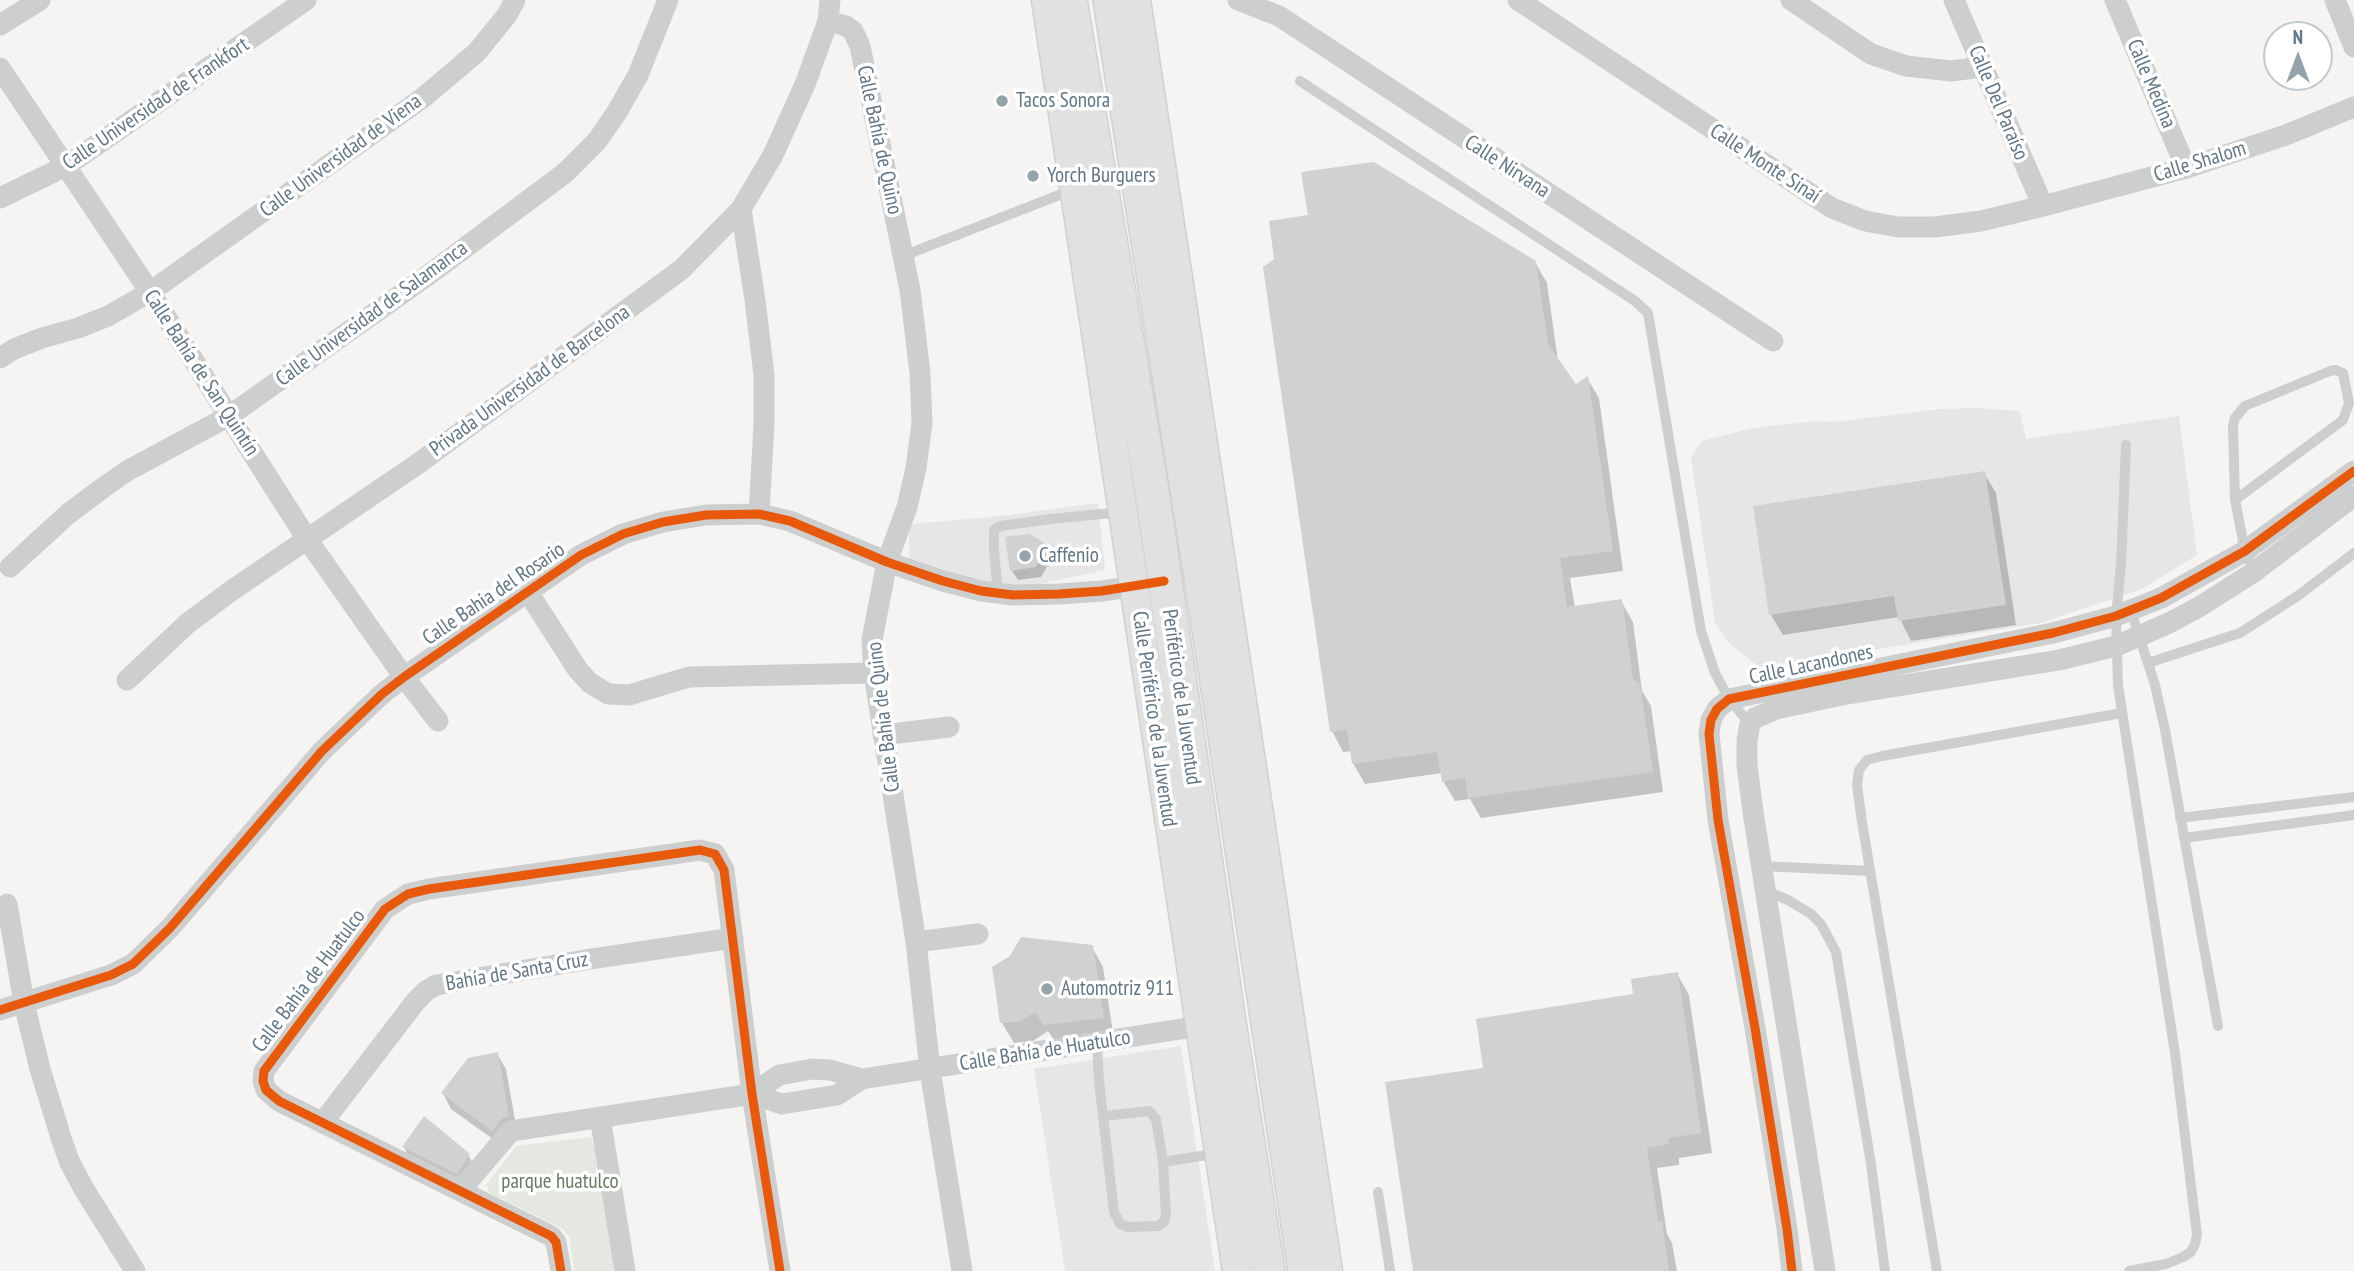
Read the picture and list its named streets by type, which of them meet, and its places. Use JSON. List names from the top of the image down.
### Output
{
  "streets": {
    "highway": ["Periférico de la Juventud"],
    "main road": ["Calle Periférico de la Juventud"],
    "street": [
      "Calle Medina",
      "Calle Del Paraíso",
      "Calle Universidad de Frankfort",
      "Calle Bahía de Quino",
      "Calle Universidad de Viena",
      "Calle Shalom",
      "Calle Monte Sinaí",
      "Calle Nirvana",
      "Calle Universidad de Salamanca",
      "Calle Bahía de San Quintín",
      "Privada Universidad de Barcelona",
      "Calle Bahia del Rosario",
      "Calle Lacandones",
      "Bahía de Santa Cruz",
      "Calle Bahía de Huatulco"
    ]
  },
  "crossings": [
    ["Calle Medina", "Calle Shalom"],
    ["Calle Del Paraíso", "Calle Shalom"],
    ["Calle Del Paraíso", "Calle Monte Sinaí"],
    ["Calle Universidad de Frankfort", "Calle Bahía de San Quintín"],
    ["Calle Bahía de Quino", "Privada Universidad de Barcelona"],
    ["Calle Bahía de Quino", "Calle Bahia del Rosario"],
    ["Calle Bahía de Quino", "Calle Bahía de Huatulco"],
    ["Calle Universidad de Viena", "Calle Bahía de San Quintín"],
    ["Calle Shalom", "Calle Monte Sinaí"],
    ["Calle Universidad de Salamanca", "Calle Bahía de San Quintín"],
    ["Calle Bahía de San Quintín", "Privada Universidad de Barcelona"],
    ["Calle Bahía de San Quintín", "Calle Bahia del Rosario"],
    ["Calle Bahia del Rosario", "Periférico de la Juventud"],
    ["Calle Bahia del Rosario", "Calle Periférico de la Juventud"],
    ["Periférico de la Juventud", "Calle Periférico de la Juventud"],
    ["Periférico de la Juventud", "Calle Bahía de Huatulco"],
    ["Bahía de Santa Cruz", "Calle Bahía de Huatulco"]
  ],
  "parks": ["parque huatulco"],
  "places": [
    "Tacos Sonora",
    "Yorch Burguers",
    "Caffenio",
    "Automotriz 911"
  ],
  "north": "top"
}
